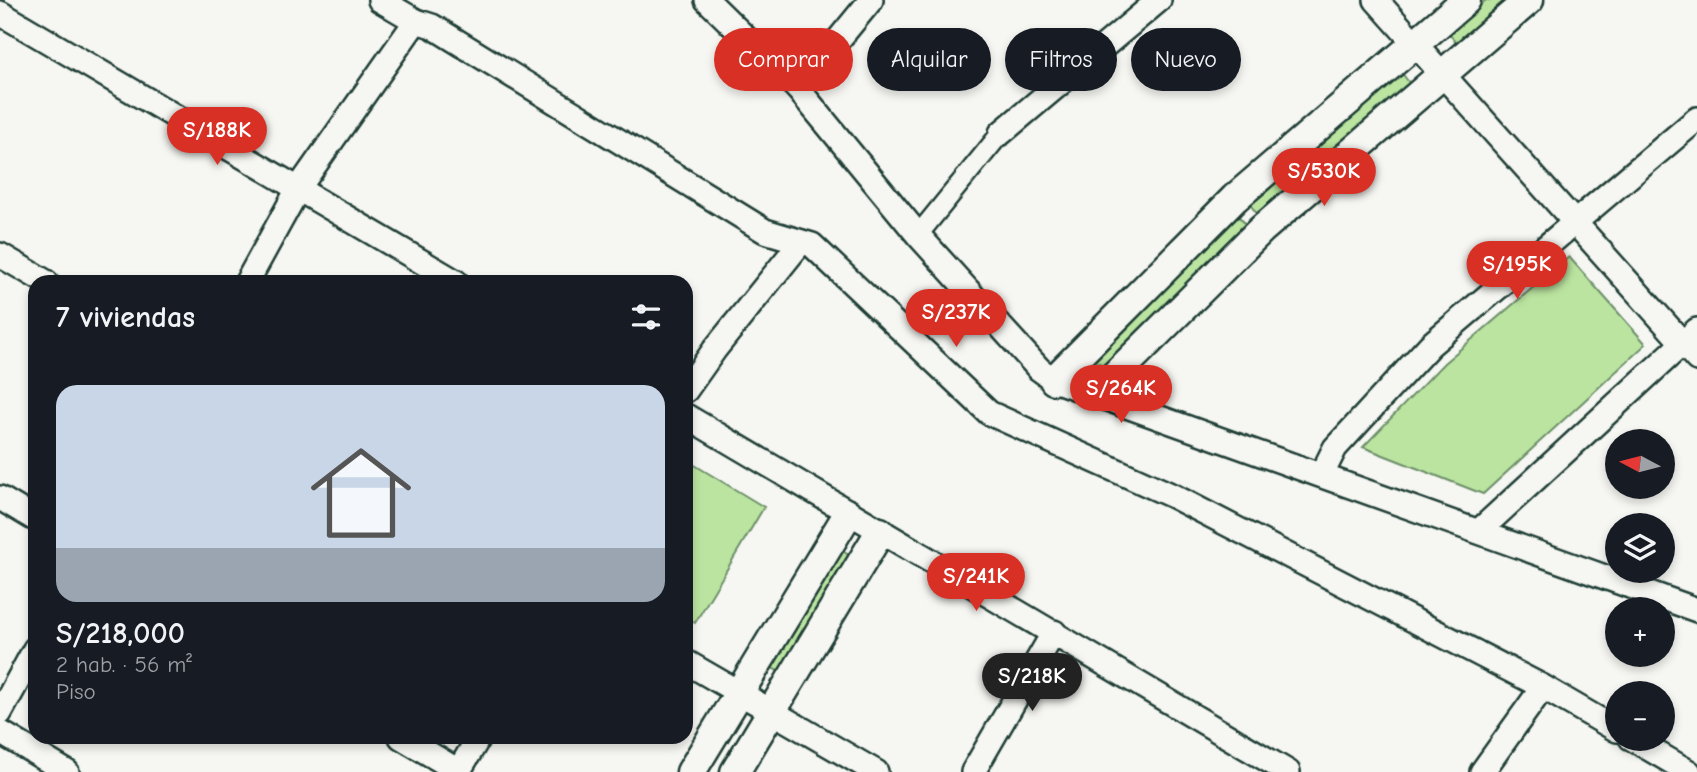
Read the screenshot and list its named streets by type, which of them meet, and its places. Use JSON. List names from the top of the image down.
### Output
{
  "north": "left",
  "page": {
    "chip": [
      "Comprar",
      "Alquilar",
      "Filtros",
      "Nuevo"
    ],
    "price": [
      "S/188K",
      "S/530K",
      "S/195K",
      "S/237K",
      "S/264K",
      "S/241K",
      "S/218K"
    ],
    "heading": "7 viviendas",
    "list": [
      {
        "name": "S/218,000",
        "note": "2 hab. · 56 m² · Piso"
      }
    ],
    "map_buttons": ["+", "−"]
  }
}
